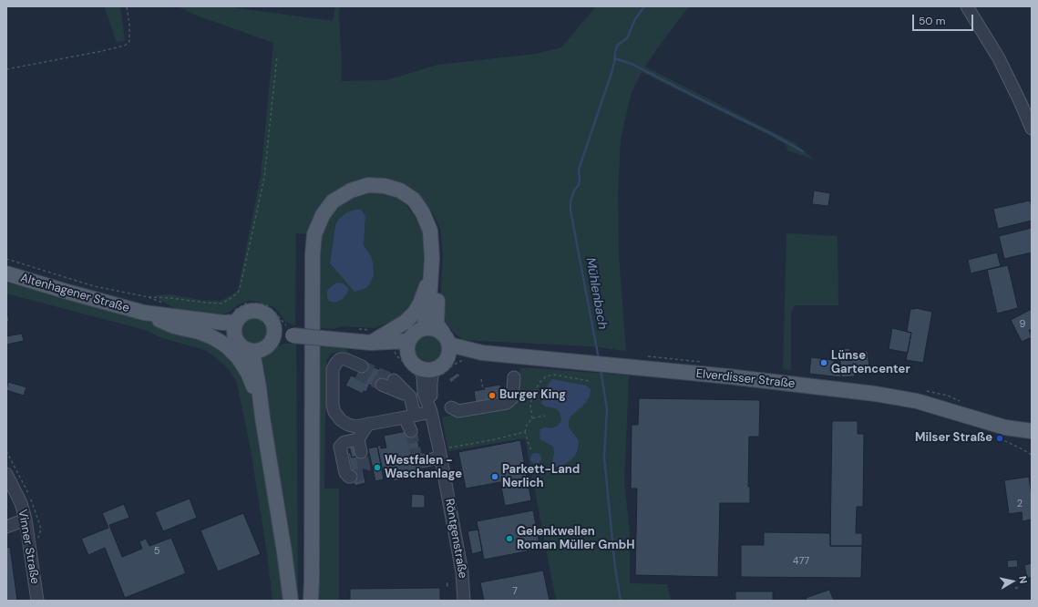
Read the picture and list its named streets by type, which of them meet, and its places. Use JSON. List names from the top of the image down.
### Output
{
  "streets": {
    "main road": ["Altenhagener Straße", "Elverdisser Straße"],
    "street": ["Röntgenstraße", "Vinner Straße"]
  },
  "crossings": [
    ["Elverdisser Straße", "Röntgenstraße"]
  ],
  "water": ["Mühlenbach"],
  "places": [
    "Lünse Gartencenter",
    "Burger King",
    "Milser Straße",
    "Westfalen - Waschanlage",
    "Parkett-Land Nerlich",
    "Gelenkwellen Roman Müller GmbH"
  ],
  "house_numbers": [
    "9",
    "2",
    "5",
    "477",
    "7"
  ],
  "scale_bar": "50 m",
  "north": "right"
}
